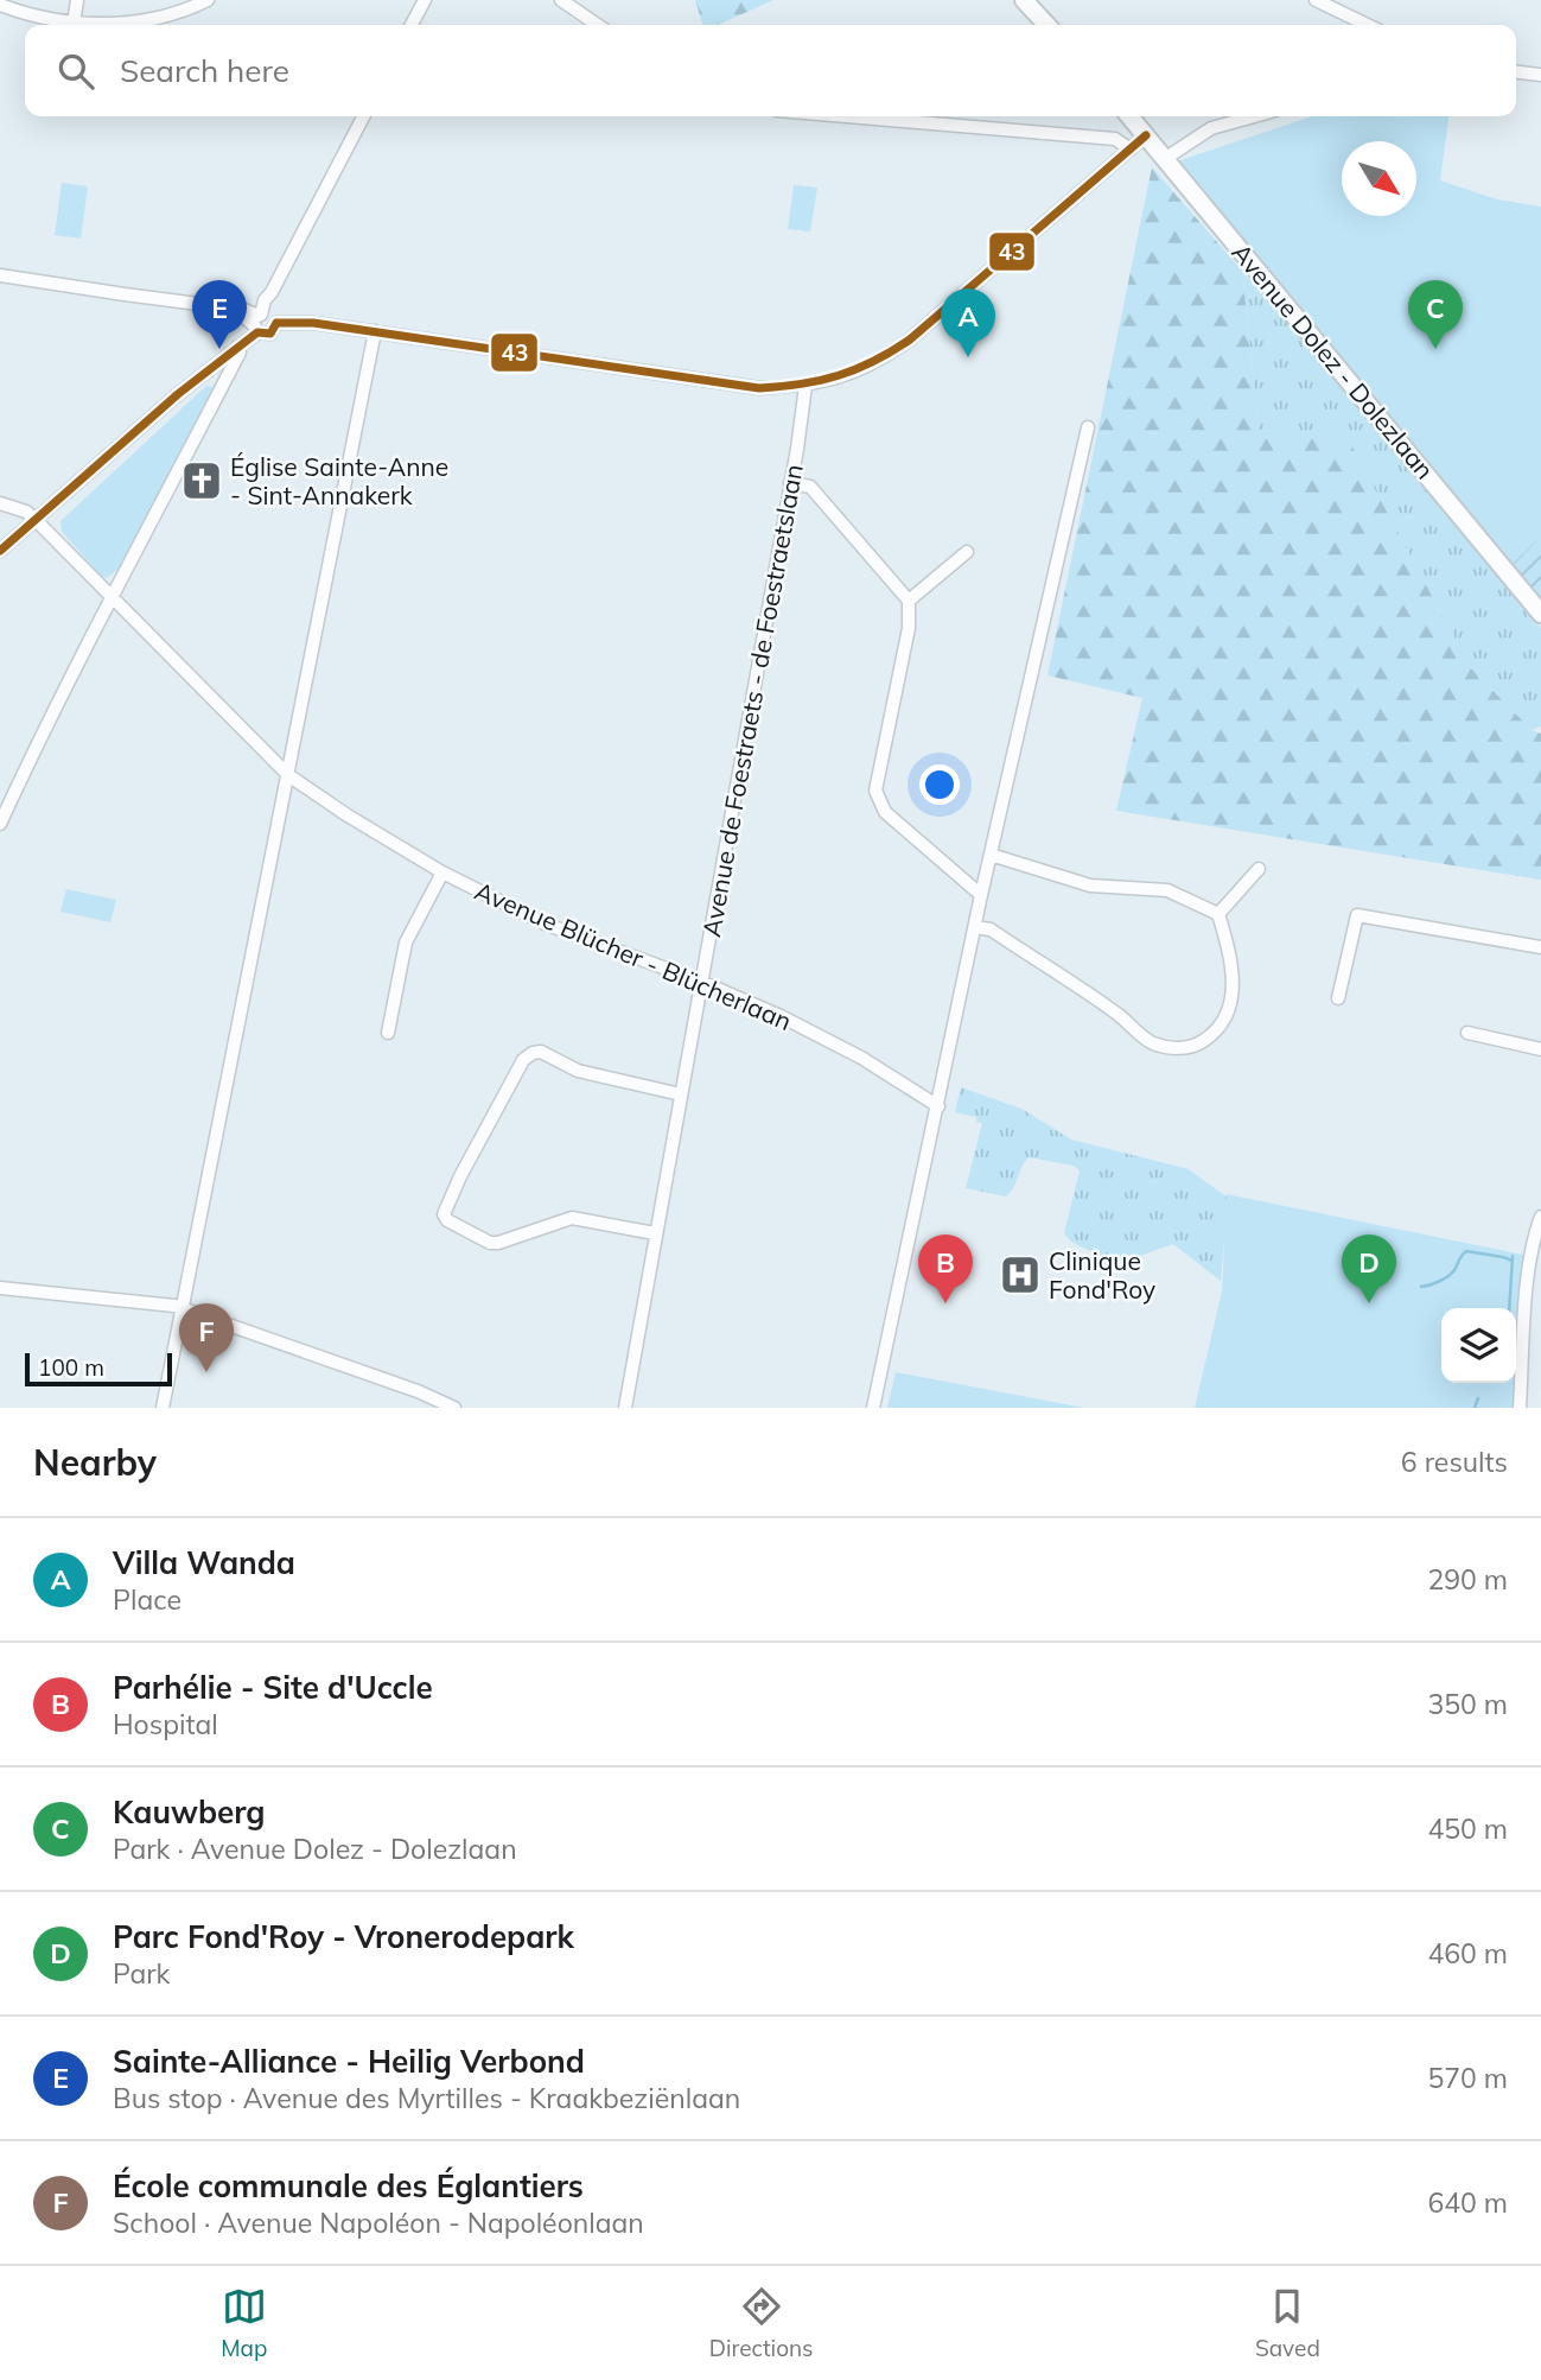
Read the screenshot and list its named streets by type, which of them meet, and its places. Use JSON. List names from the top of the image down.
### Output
{
  "streets": {
    "street": ["Avenue Dolez - Dolezlaan", "Avenue de Foestraets - de Foestraetslaan", "Avenue Blücher - Blücherlaan"]
  },
  "crossings": [
    ["Avenue de Foestraets - de Foestraetslaan", "Avenue Blücher - Blücherlaan"]
  ],
  "places": {
    "church": ["Église Sainte-Anne - Sint-Annakerk"],
    "hospital": ["Clinique Fond'Roy"]
  },
  "lines": ["transit line 43"],
  "scale_bar": "100 m",
  "north": "bottom right",
  "page": {
    "search": "Search here",
    "pins": [
      "C",
      "E",
      "A",
      "B",
      "D",
      "F"
    ],
    "scale": "100 m",
    "heading": ["Nearby", "6 results"],
    "list": [
      {
        "mark": "A",
        "name": "Villa Wanda",
        "note": "Place",
        "value": "290 m"
      },
      {
        "mark": "B",
        "name": "Parhélie - Site d'Uccle",
        "note": "Hospital",
        "value": "350 m"
      },
      {
        "mark": "C",
        "name": "Kauwberg",
        "note": "Park · Avenue Dolez - Dolezlaan",
        "value": "450 m"
      },
      {
        "mark": "D",
        "name": "Parc Fond'Roy - Vronerodepark",
        "note": "Park",
        "value": "460 m"
      },
      {
        "mark": "E",
        "name": "Sainte-Alliance - Heilig Verbond",
        "note": "Bus stop · Avenue des Myrtilles - Kraakbeziënlaan",
        "value": "570 m"
      },
      {
        "mark": "F",
        "name": "École communale des Églantiers",
        "note": "School · Avenue Napoléon - Napoléonlaan",
        "value": "640 m"
      }
    ],
    "nav": ["Map", "Directions", "Saved"]
  }
}
